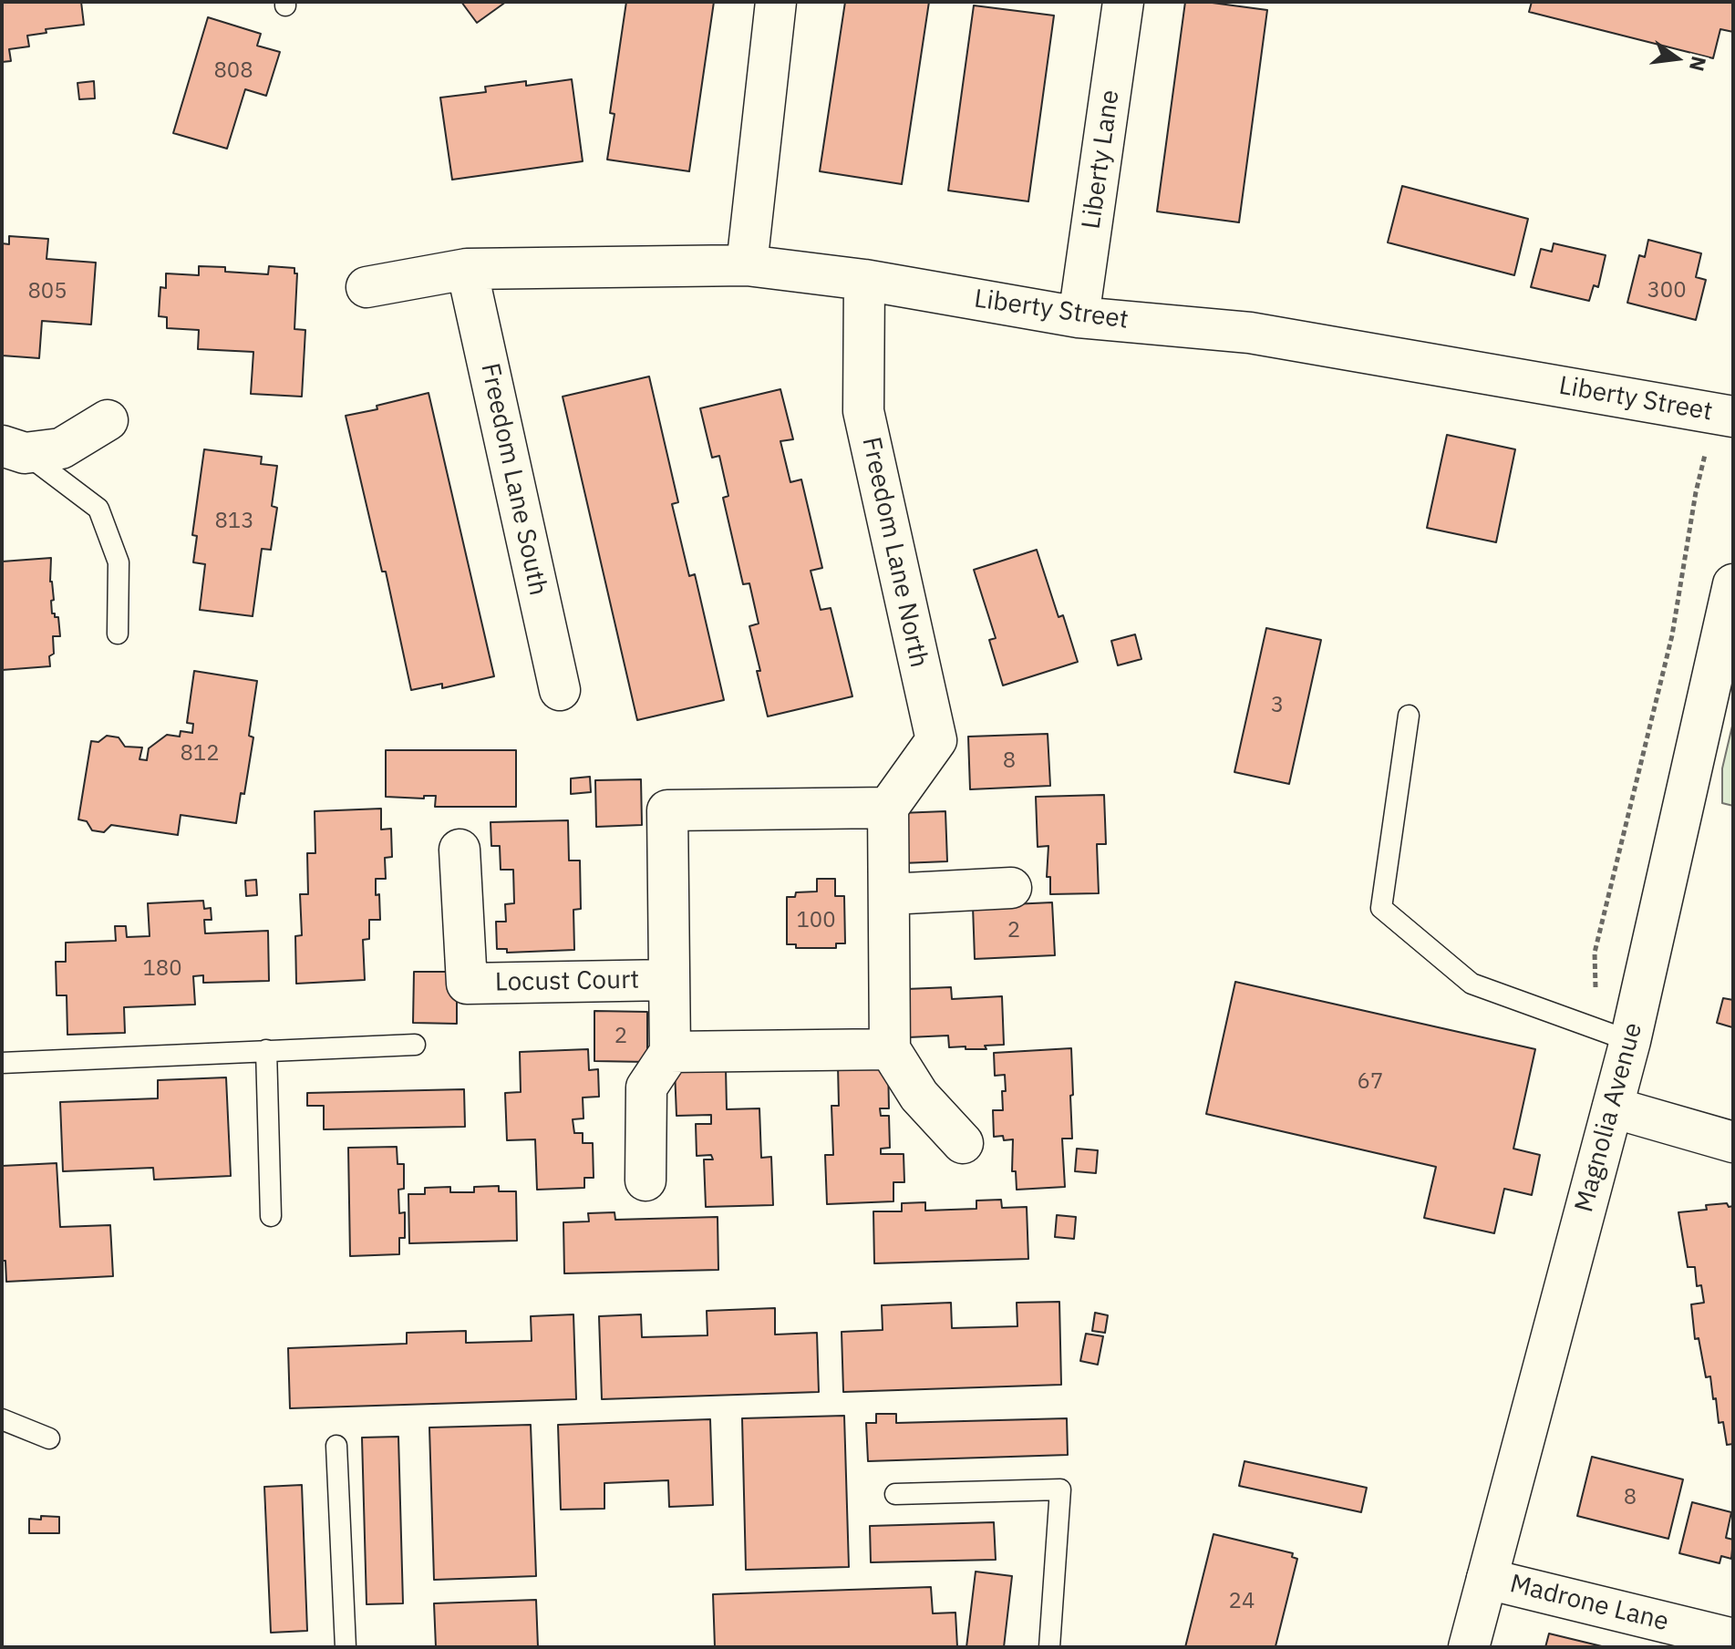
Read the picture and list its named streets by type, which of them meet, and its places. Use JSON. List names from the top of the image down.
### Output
{
  "streets": {
    "street": [
      "Liberty Lane",
      "Liberty Street",
      "Freedom Lane South",
      "Freedom Lane North",
      "Locust Court",
      "Magnolia Avenue",
      "Madrone Lane"
    ]
  },
  "crossings": [
    ["Liberty Lane", "Liberty Street"],
    ["Liberty Street", "Freedom Lane South"],
    ["Liberty Street", "Freedom Lane North"],
    ["Magnolia Avenue", "Madrone Lane"]
  ],
  "house_numbers": [
    "808",
    "300",
    "805",
    "813",
    "3",
    "812",
    "8",
    "100",
    "2",
    "180",
    "2",
    "67",
    "8",
    "24"
  ],
  "north": "right"
}
